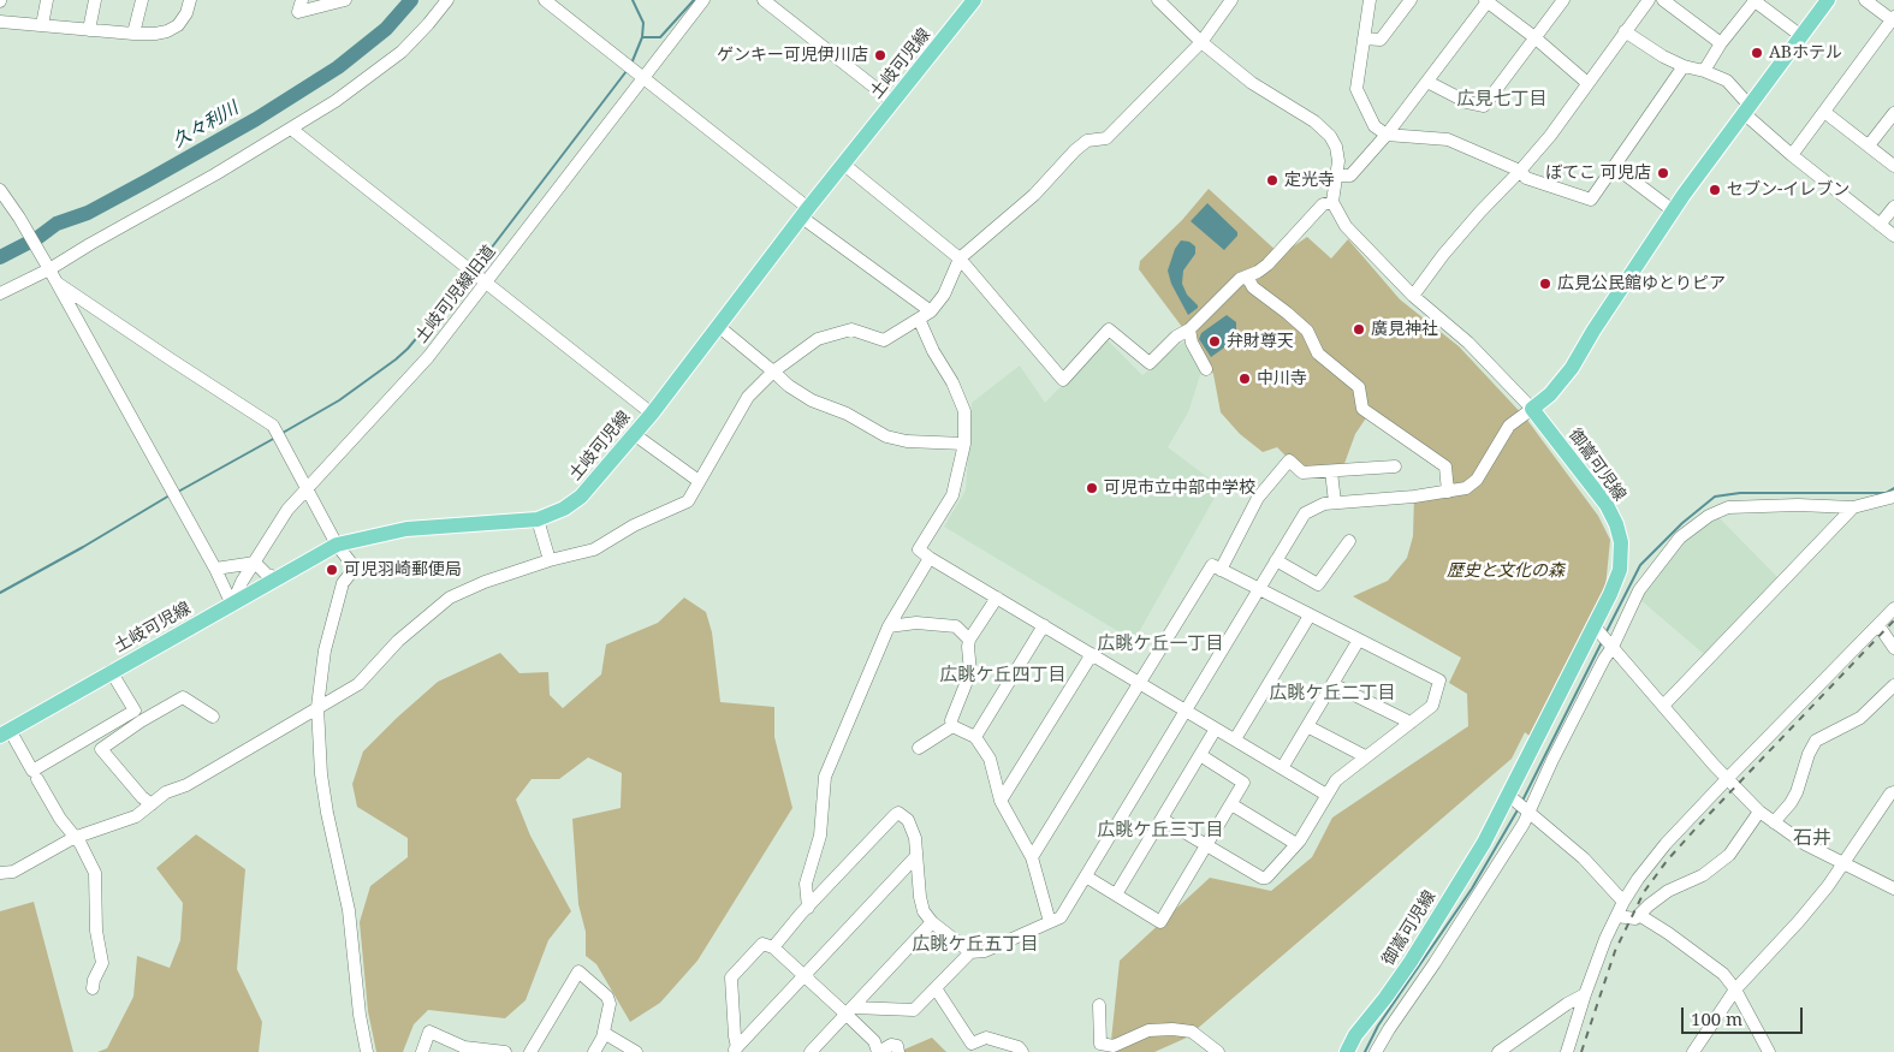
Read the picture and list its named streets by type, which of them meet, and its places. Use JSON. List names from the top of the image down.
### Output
{
  "streets": {
    "main road": ["土岐可児線", "御嵩可児線"],
    "street": ["土岐可児線旧道"]
  },
  "crossings": [
    ["土岐可児線", "土岐可児線旧道"]
  ],
  "districts": [
    "広見七丁目",
    "広眺ケ丘一丁目",
    "広眺ケ丘四丁目",
    "広眺ケ丘二丁目",
    "広眺ケ丘三丁目",
    "石井",
    "広眺ケ丘五丁目"
  ],
  "water": ["久々利川"],
  "parks": ["歴史と文化の森"],
  "places": [
    "ABホテル",
    "ゲンキー可児伊川店",
    "ぼてこ 可児店",
    "定光寺",
    "セブン-イレブン",
    "広見公民館ゆとりピア",
    "廣見神社",
    "弁財尊天",
    "中川寺",
    "可児市立中部中学校",
    "可児羽崎郵便局"
  ],
  "scale_bar": "100 m"
}
